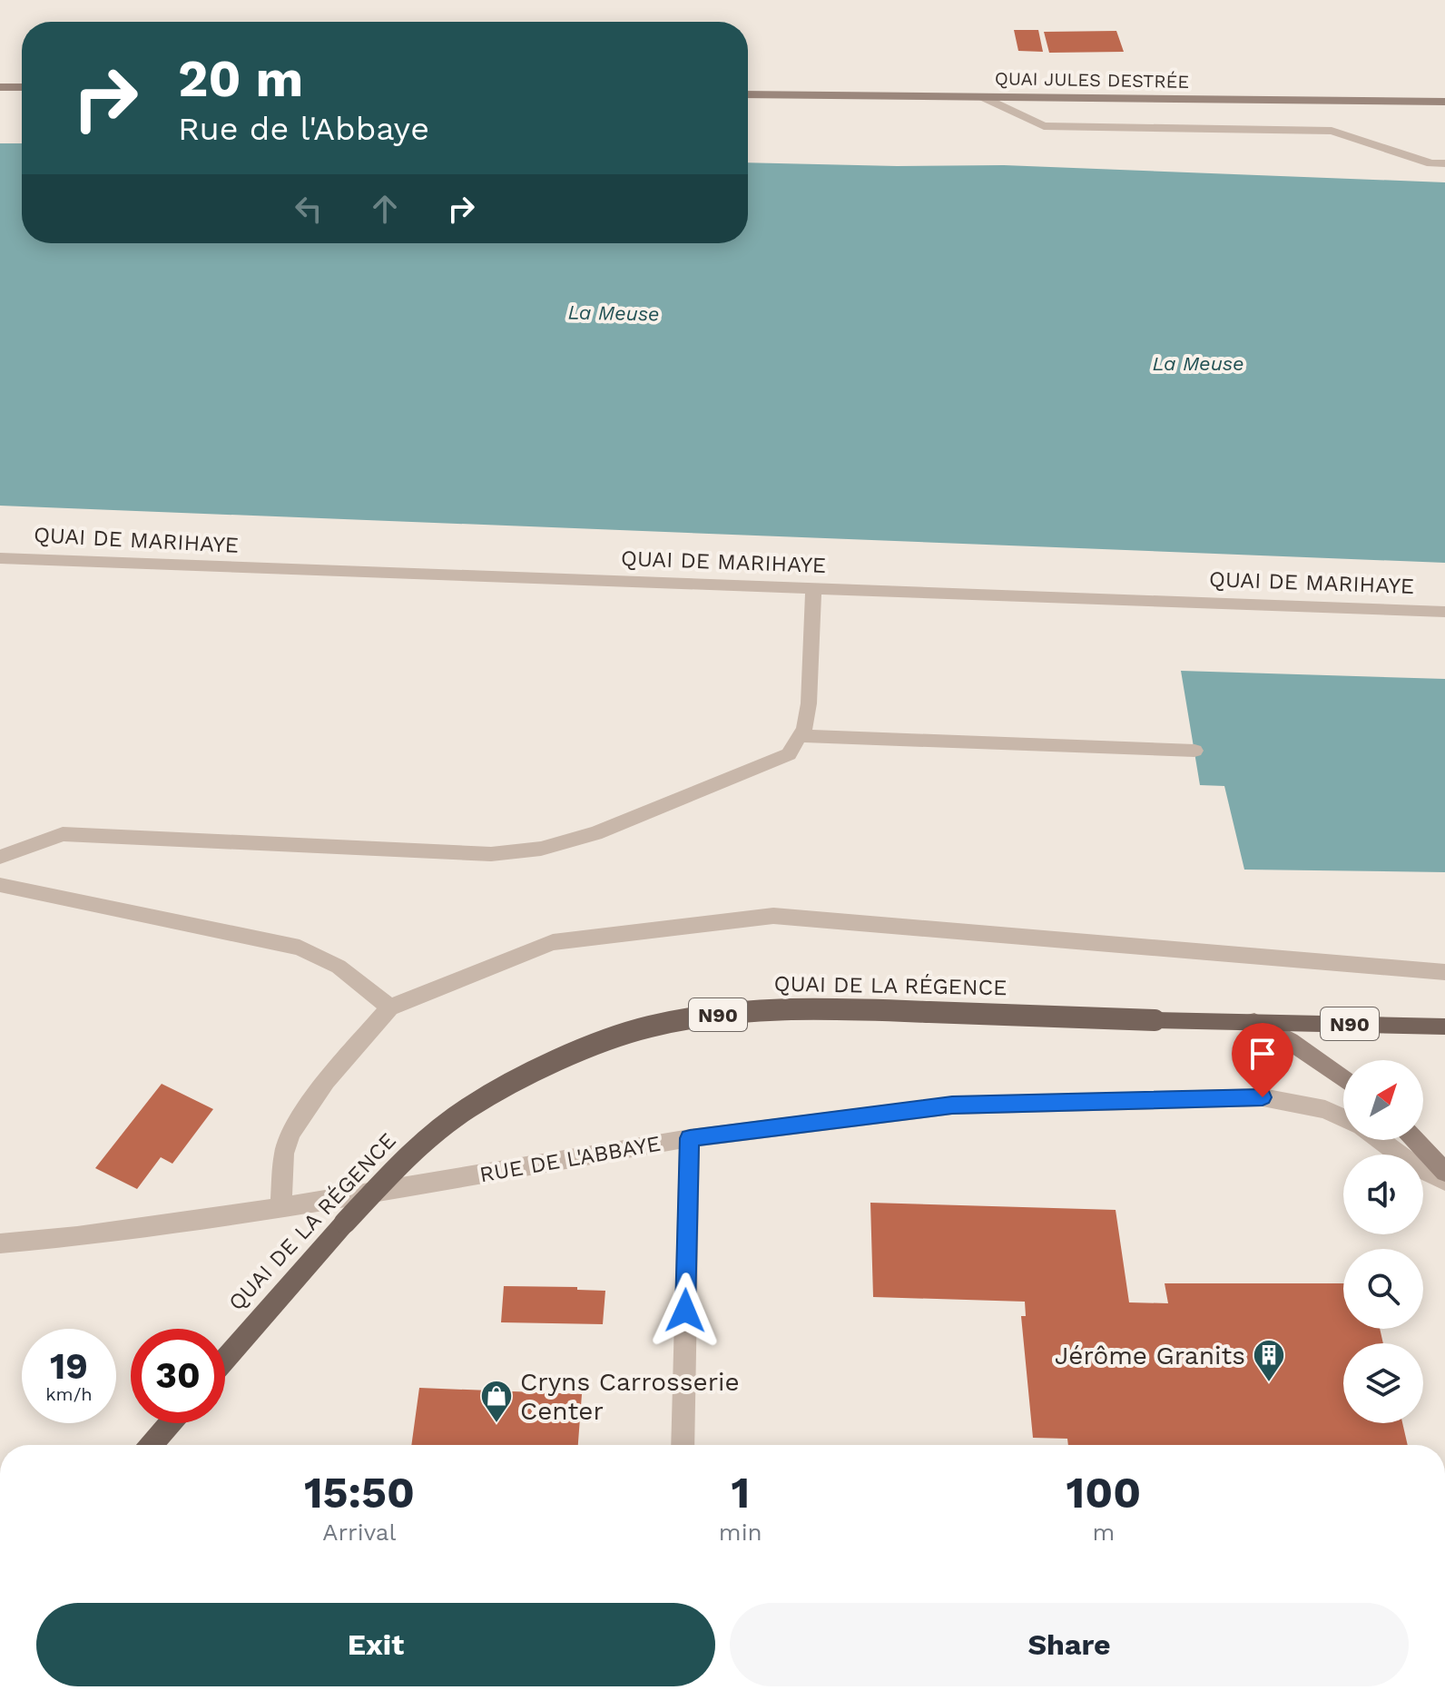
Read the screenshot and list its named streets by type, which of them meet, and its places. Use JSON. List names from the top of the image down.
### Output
{
  "streets": {
    "main road": ["QUAI JULES DESTRÉE", "QUAI DE LA RÉGENCE", "N90"],
    "street": ["QUAI DE MARIHAYE", "RUE DE L'ABBAYE"]
  },
  "water": ["La Meuse"],
  "places": {
    "building": ["Jérôme Granits"],
    "shop": ["Cryns Carrosserie Center"]
  },
  "north": "top right",
  "page": {
    "turn": ["20 m", "Rue de l'Abbaye"],
    "speed": "19 km/h",
    "limit": "30",
    "eta": [
      "15:50",
      "Arrival",
      "1",
      "min",
      "100",
      "m"
    ],
    "buttons": ["Exit", "Share"]
  }
}
